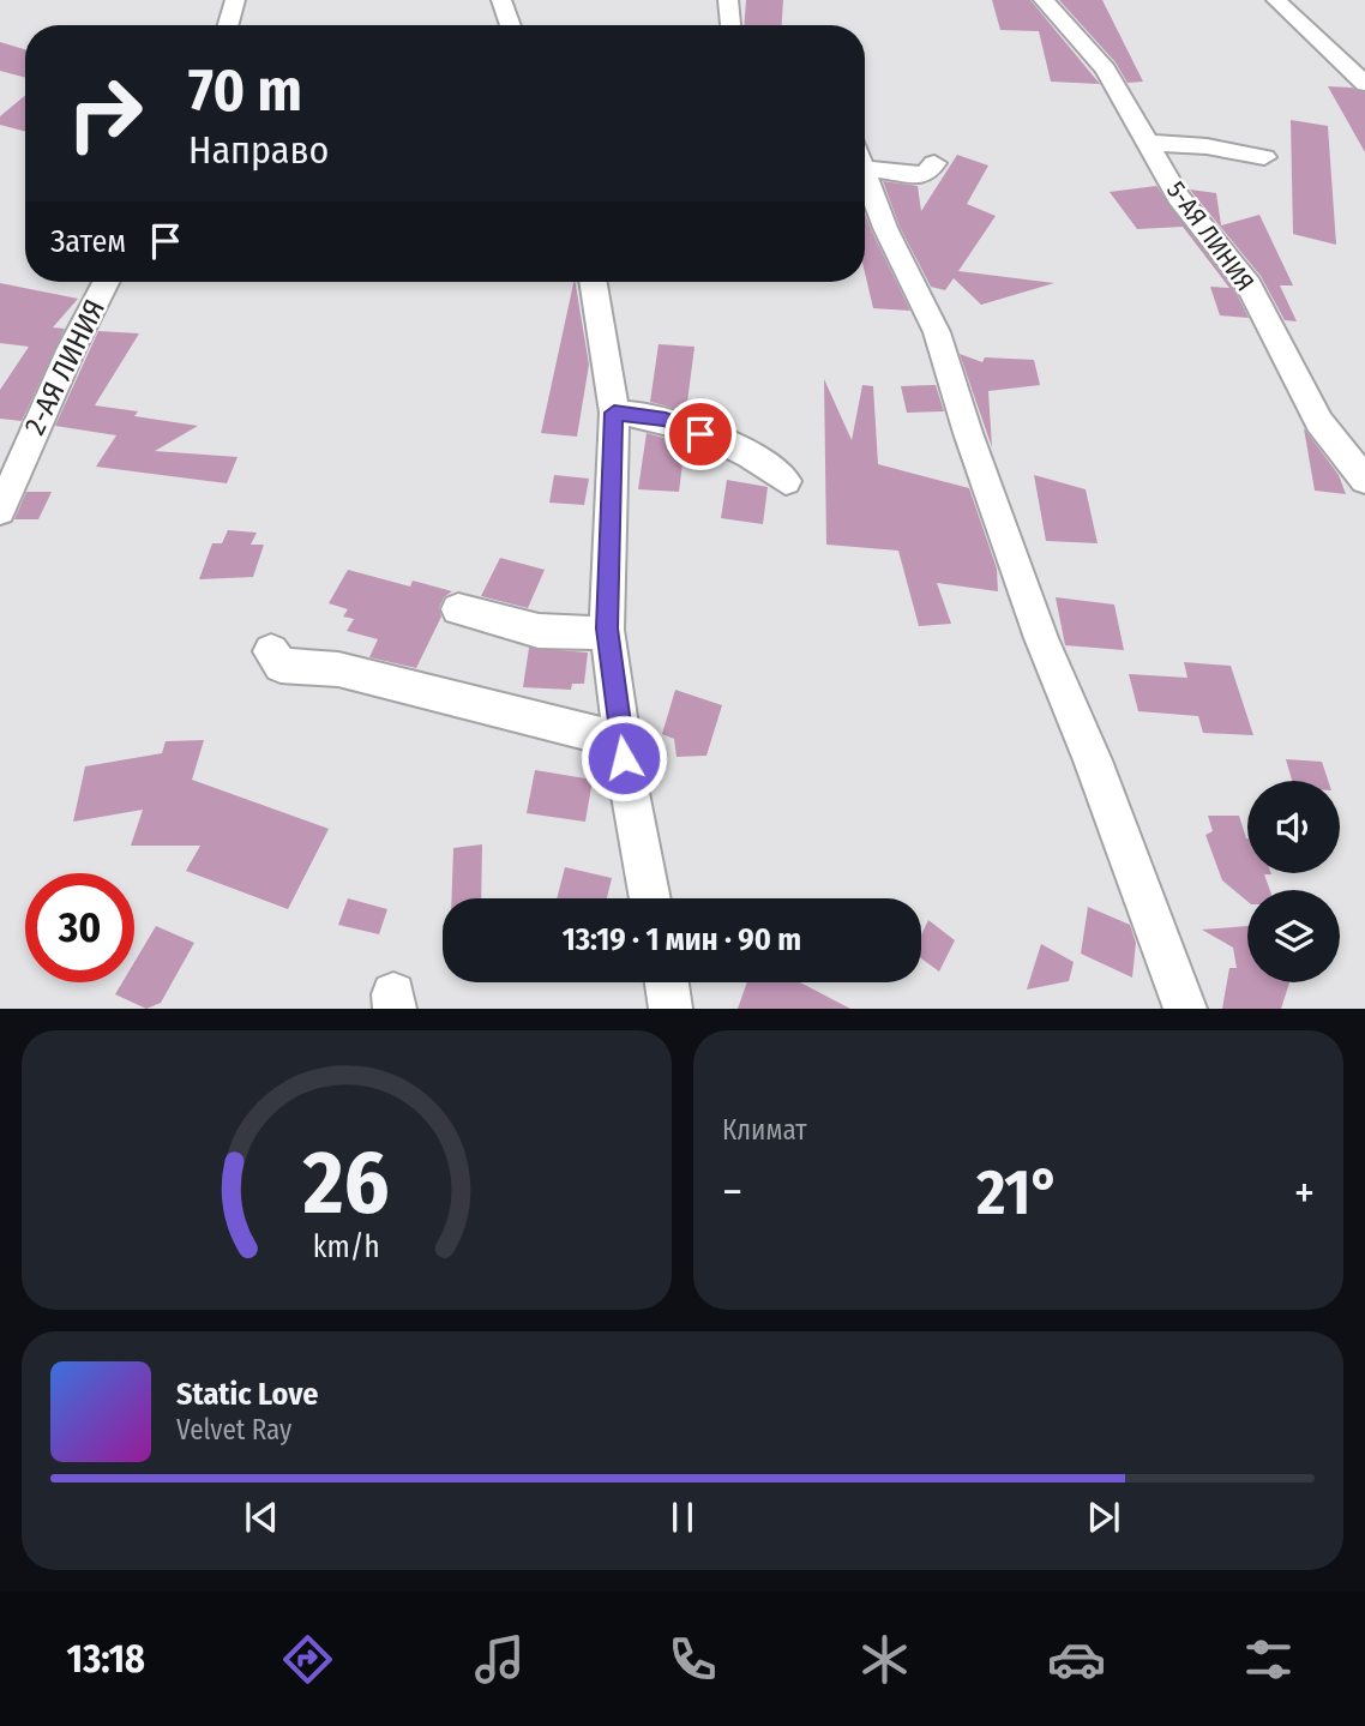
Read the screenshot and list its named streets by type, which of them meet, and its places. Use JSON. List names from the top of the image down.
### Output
{
  "streets": {
    "street": ["5-АЯ ЛИНИЯ", "2-АЯ ЛИНИЯ"]
  },
  "page": {
    "turn": ["70 m", "Направо"],
    "then": "Затем",
    "limit": "30",
    "trip": "13:19 · 1 мин · 90 m",
    "tile": "Климат",
    "heat": ["−", "21°", "+"],
    "song": ["Static Love", "Velvet Ray"],
    "tabs": "13:18",
    "gauge": ["26", "km/h"]
  }
}
